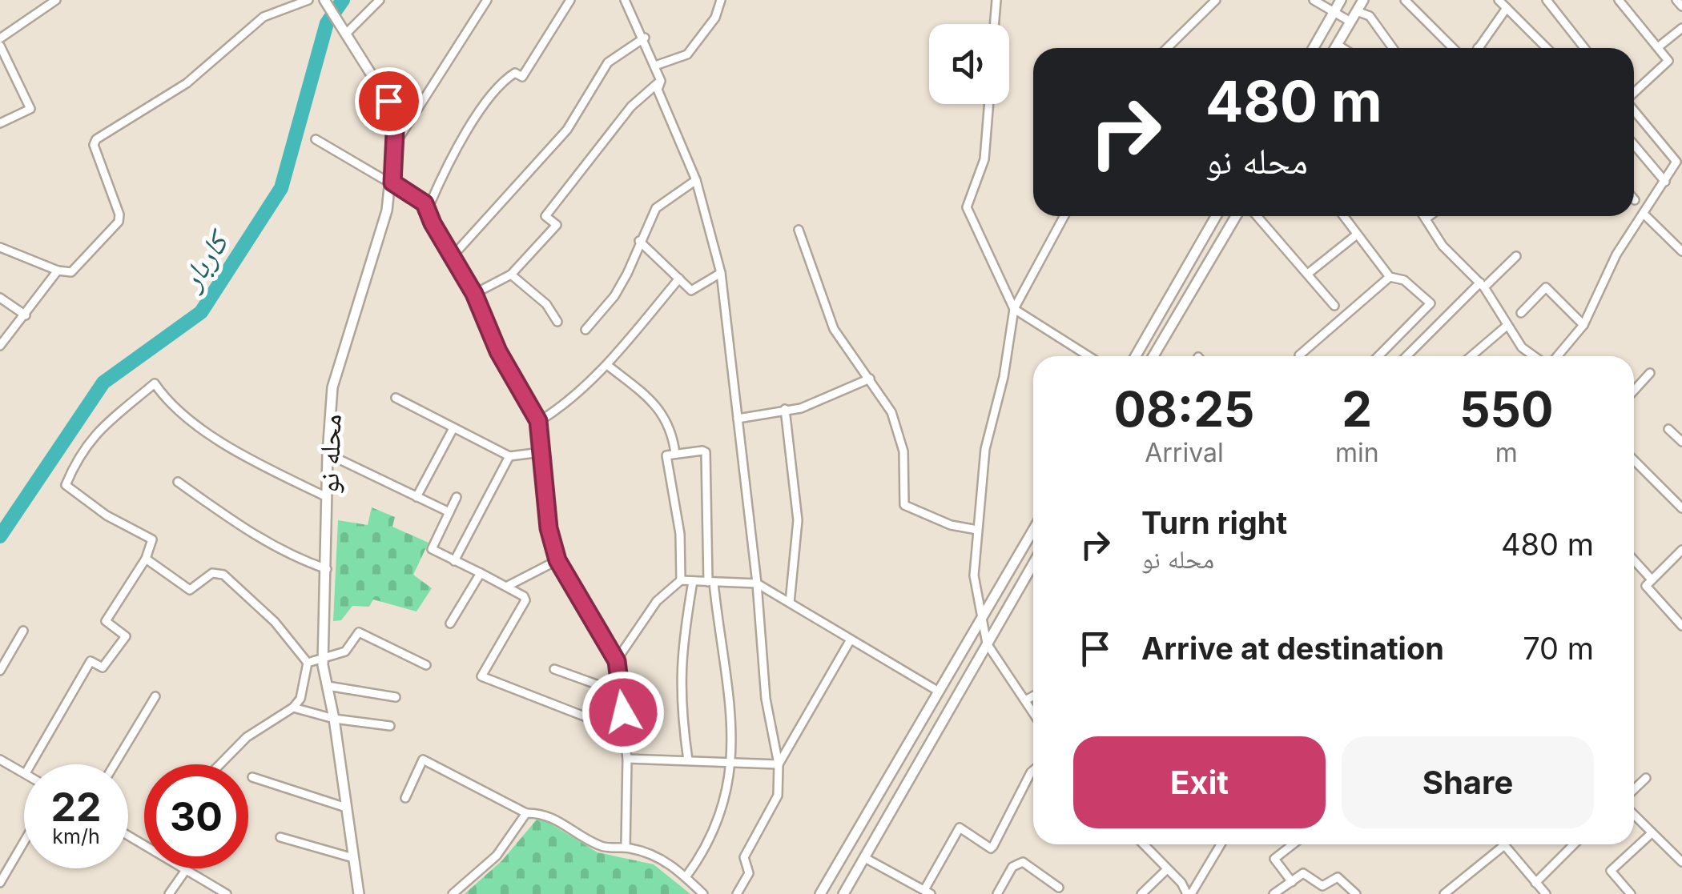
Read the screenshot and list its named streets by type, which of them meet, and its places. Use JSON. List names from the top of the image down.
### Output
{
  "streets": {
    "street": ["محله نو"]
  },
  "water": ["کاربار"],
  "page": {
    "turn": ["480 m", "محله نو"],
    "eta": [
      "08:25",
      "Arrival",
      "2",
      "min",
      "550",
      "m"
    ],
    "list": [
      {
        "name": "Turn right",
        "note": "محله نو",
        "value": "480 m"
      },
      {
        "name": "Arrive at destination",
        "value": "70 m"
      }
    ],
    "buttons": ["Exit", "Share"],
    "speed": "22 km/h",
    "limit": "30"
  }
}
